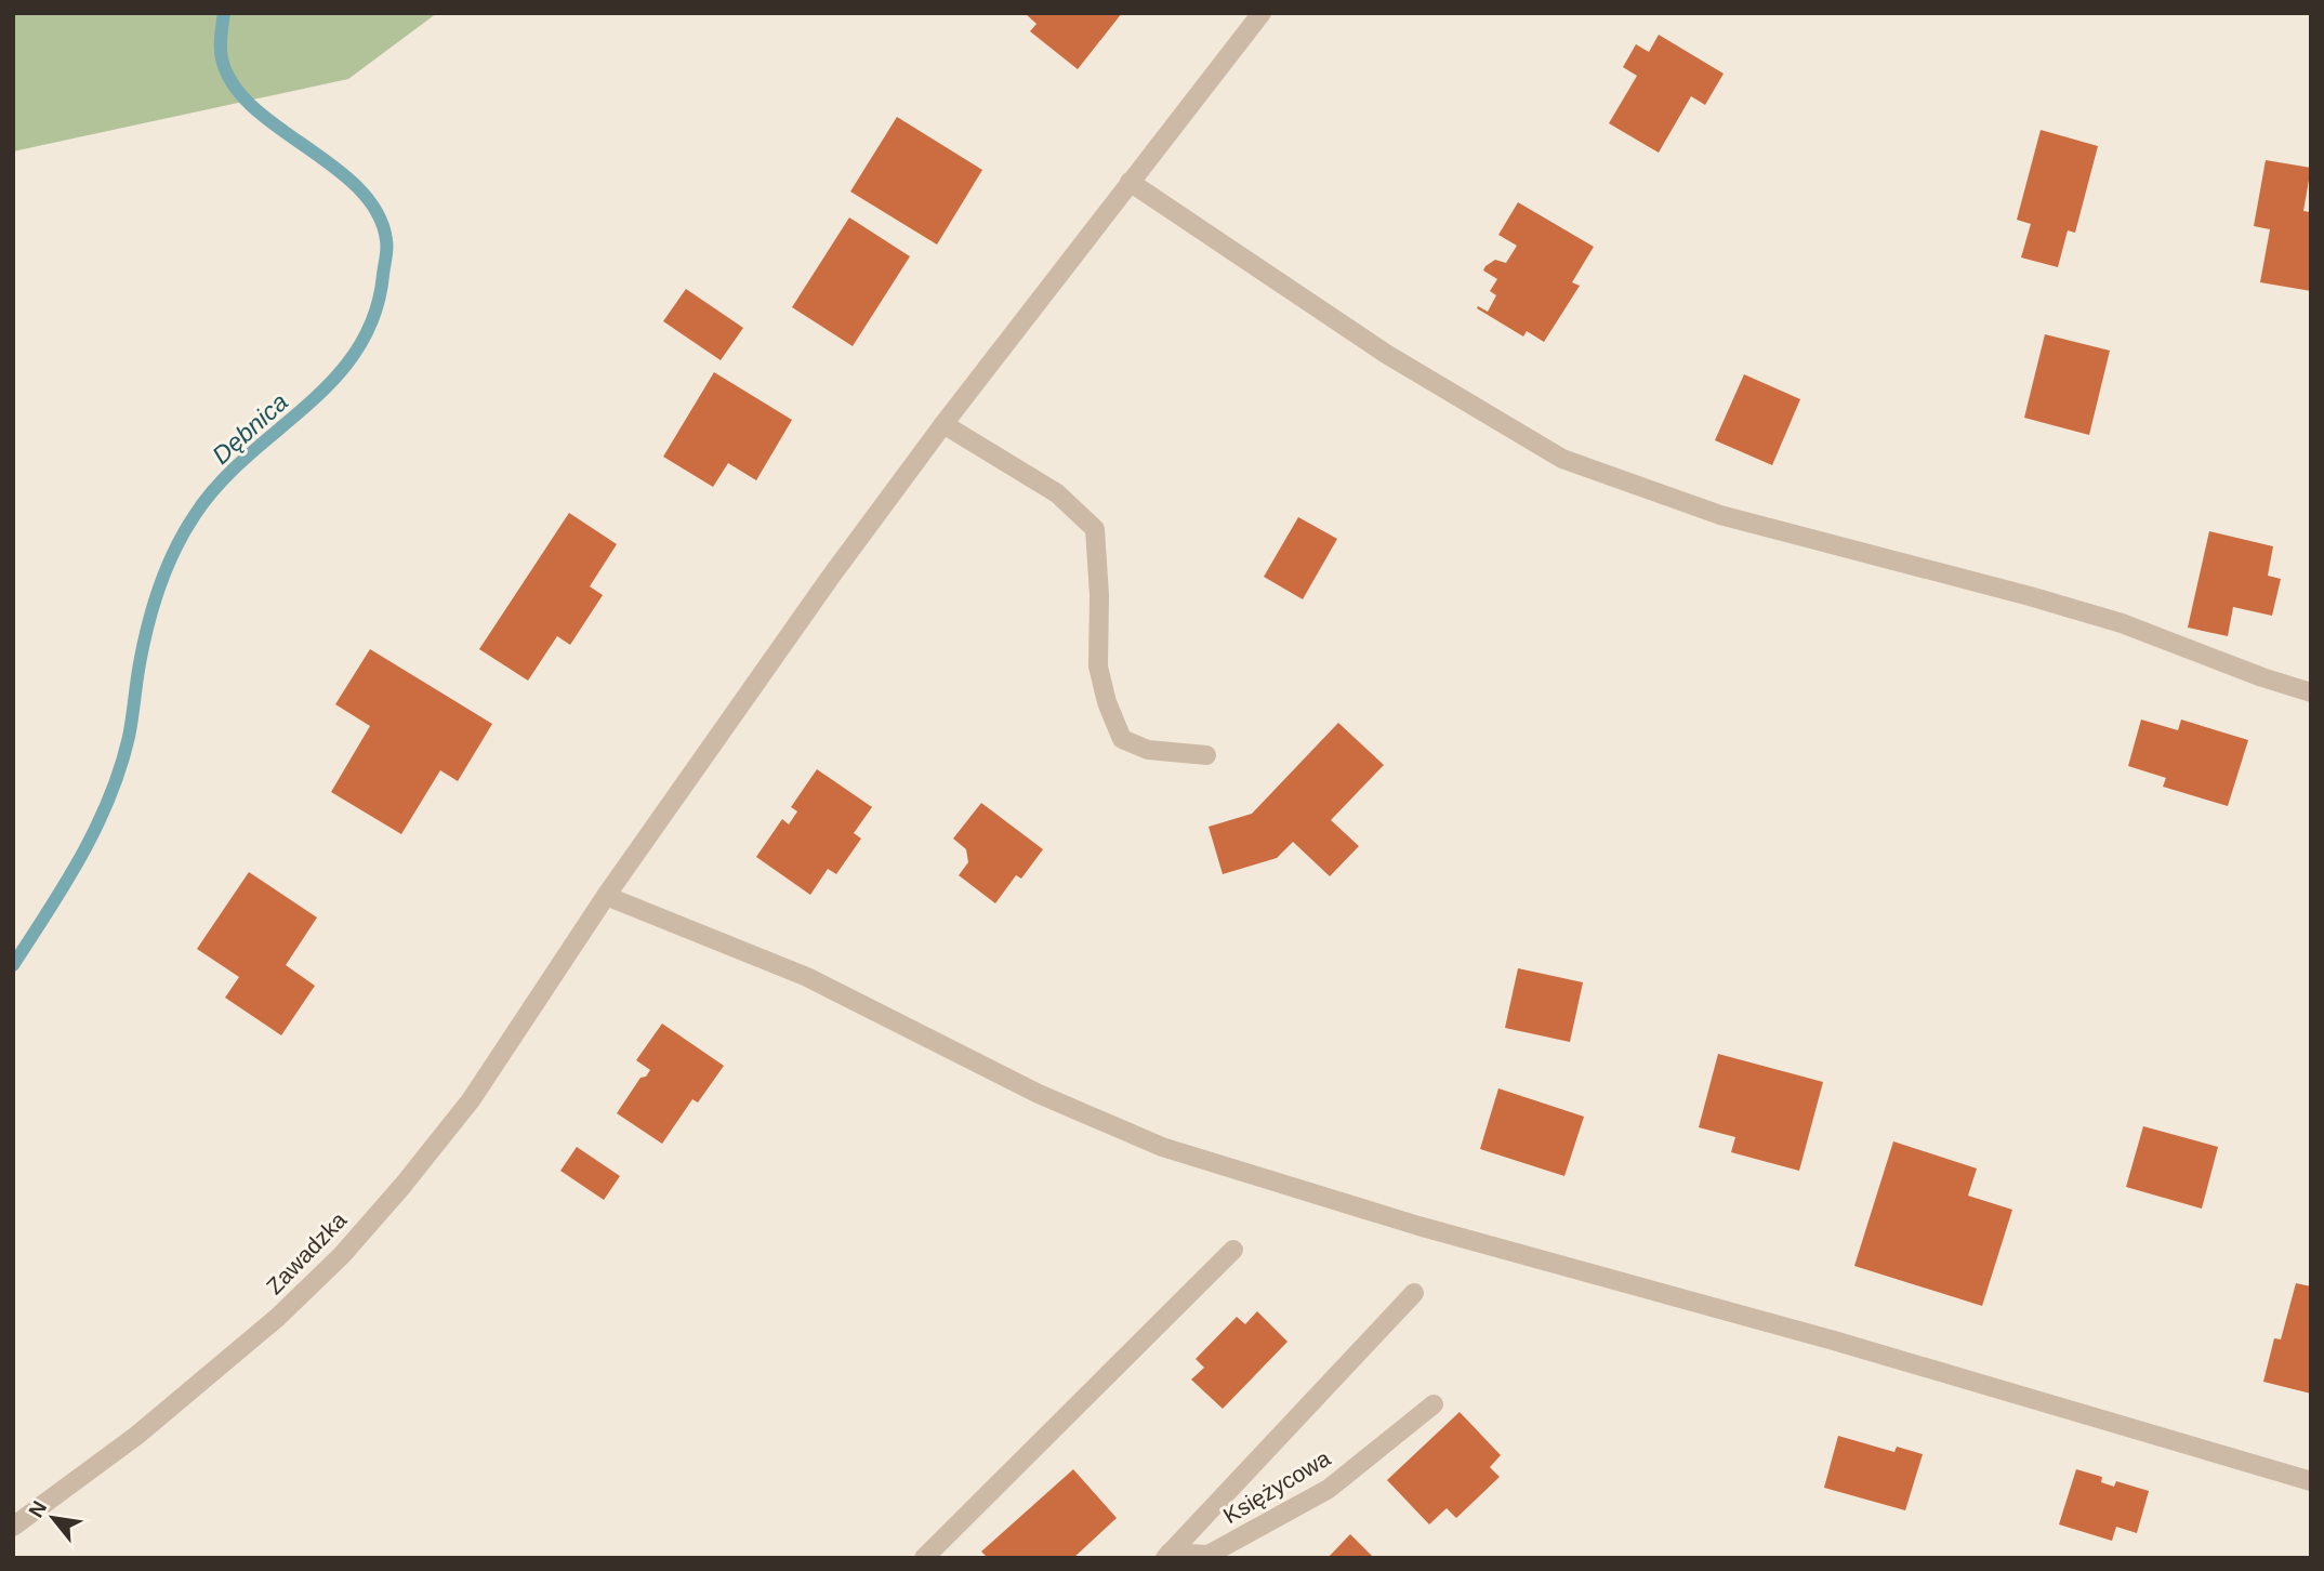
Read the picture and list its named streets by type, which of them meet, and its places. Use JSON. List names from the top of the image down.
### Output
{
  "streets": {
    "street": ["Zawadzka", "Księżycowa"]
  },
  "water": ["Dębnica"],
  "north": "top left"
}
